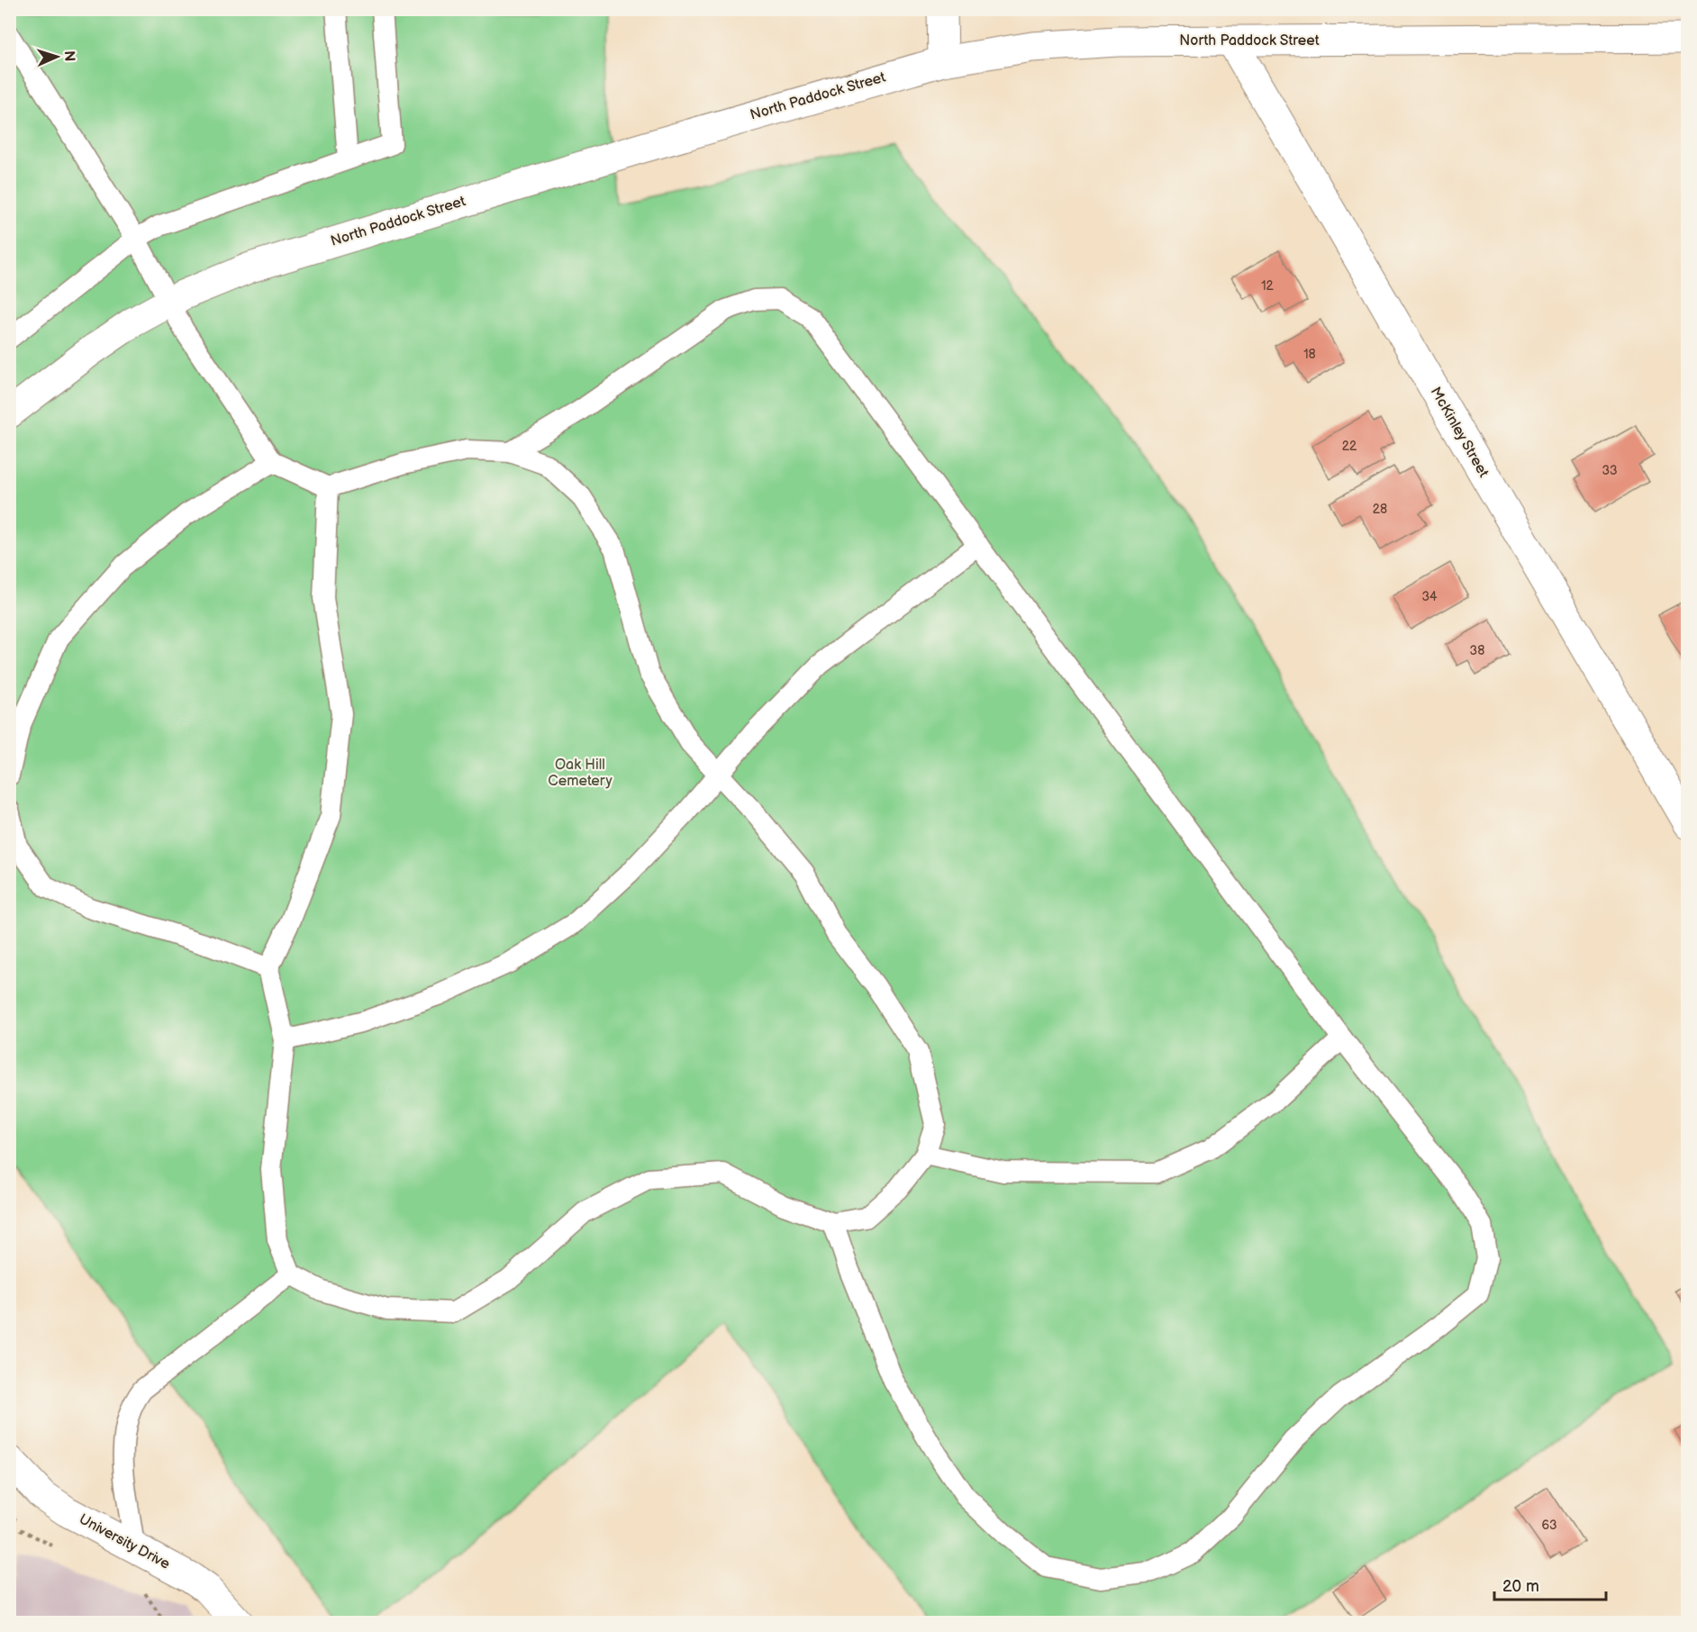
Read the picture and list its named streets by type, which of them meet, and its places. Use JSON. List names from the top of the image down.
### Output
{
  "streets": {
    "street": ["North Paddock Street", "McKinley Street", "University Drive"]
  },
  "crossings": [
    ["North Paddock Street", "McKinley Street"]
  ],
  "parks": ["Oak Hill Cemetery"],
  "house_numbers": [
    "12",
    "18",
    "22",
    "33",
    "28",
    "34",
    "38",
    "63"
  ],
  "scale_bar": "20 m",
  "north": "right"
}
